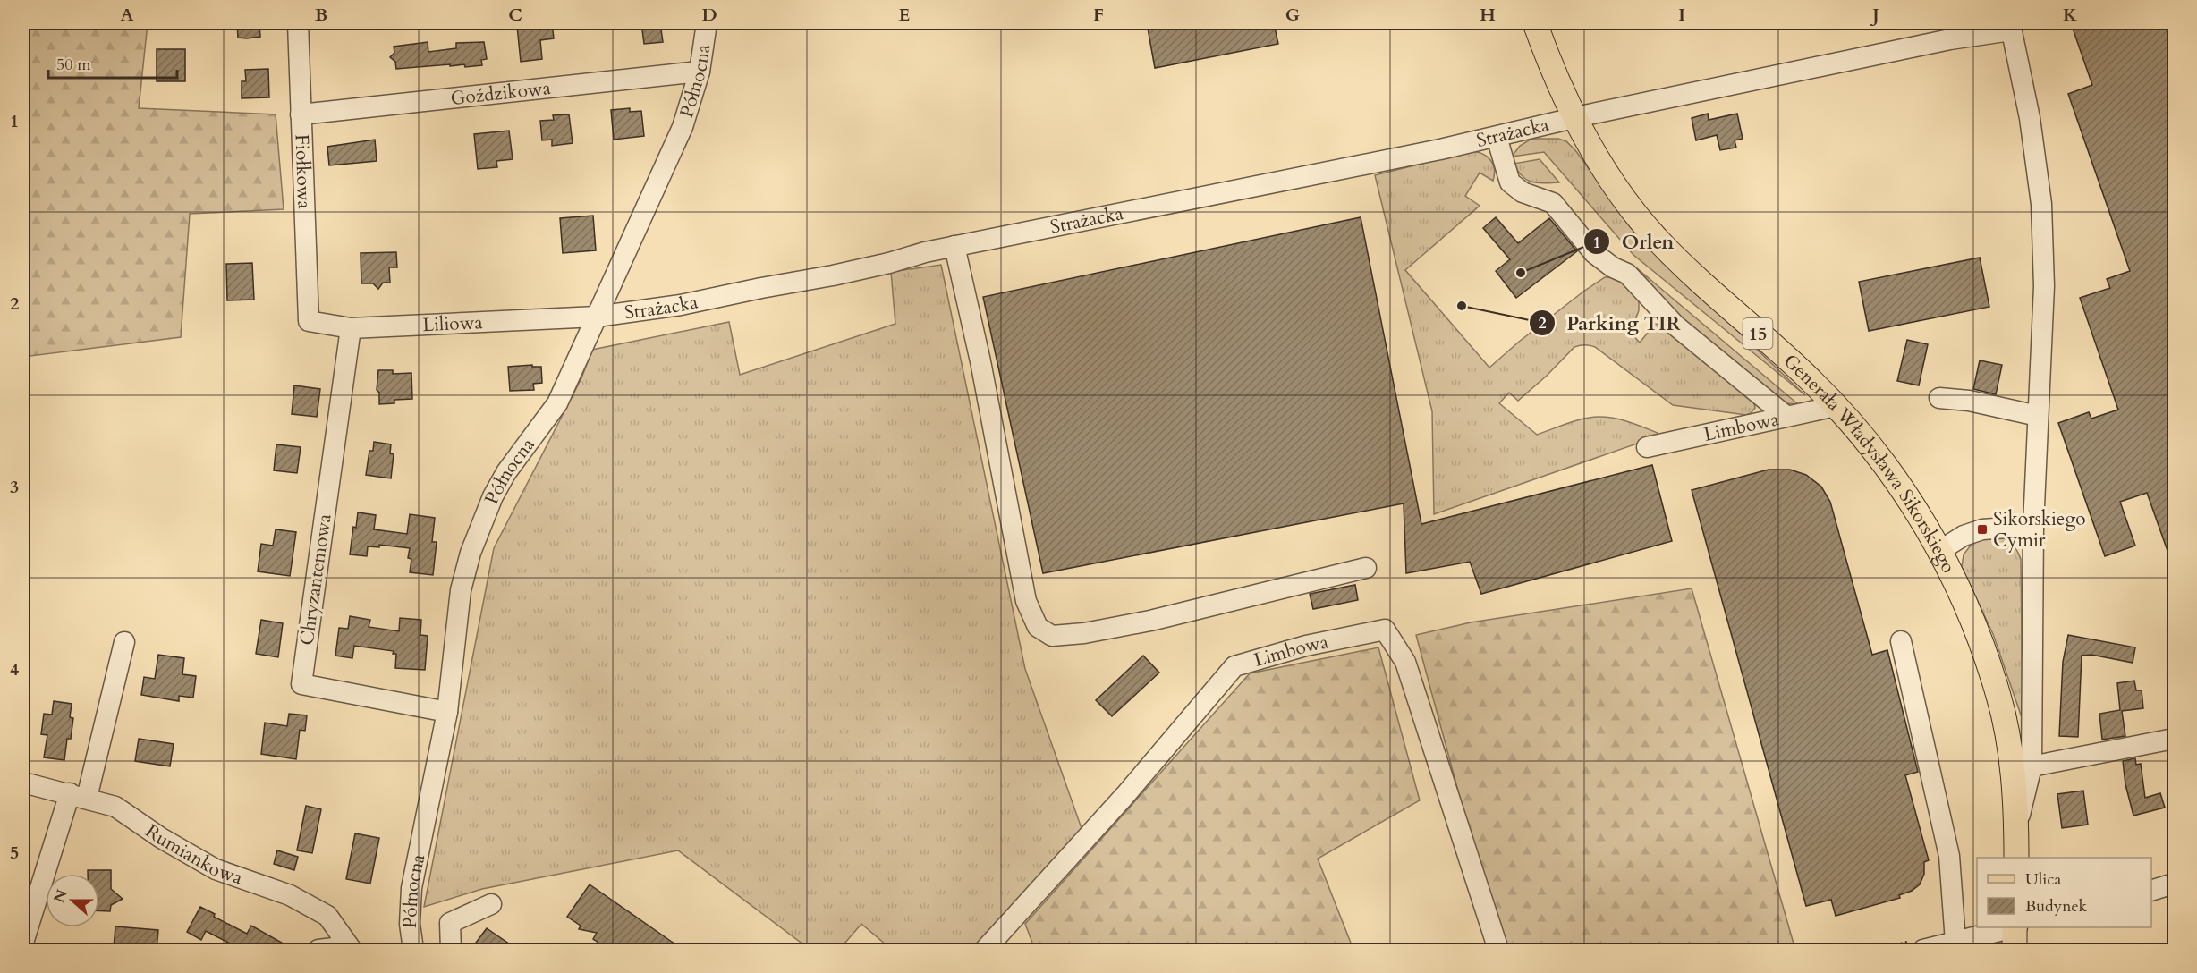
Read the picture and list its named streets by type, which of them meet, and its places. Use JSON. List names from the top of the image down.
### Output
{
  "streets": {
    "main road": ["15", "Generała Władysława Sikorskiego"],
    "street": [
      "Północna",
      "Goździkowa",
      "Strażacka",
      "Fiołkowa",
      "Liliowa",
      "Limbowa",
      "Chryzantemowa",
      "Rumiankowa"
    ]
  },
  "crossings": [
    ["Północna", "Goździkowa"],
    ["Północna", "Strażacka"],
    ["Północna", "Liliowa"],
    ["Północna", "Chryzantemowa"],
    ["Goździkowa", "Fiołkowa"],
    ["Strażacka", "Liliowa"],
    ["Strażacka", "Generała Władysława Sikorskiego"],
    ["Fiołkowa", "Liliowa"],
    ["Liliowa", "Chryzantemowa"],
    ["Limbowa", "Generała Władysława Sikorskiego"]
  ],
  "places": {
    "other": ["Orlen", "Parking TIR"],
    "transit": ["Sikorskiego Cymir"]
  },
  "legend": ["Ulica", "Budynek"],
  "scale_bar": "50 m",
  "north": "left",
  "grid": {
    "columns": [
      "A",
      "B",
      "C",
      "D",
      "E",
      "F",
      "G",
      "H",
      "I",
      "J",
      "K"
    ],
    "rows": [
      "1",
      "2",
      "3",
      "4",
      "5"
    ]
  }
}
